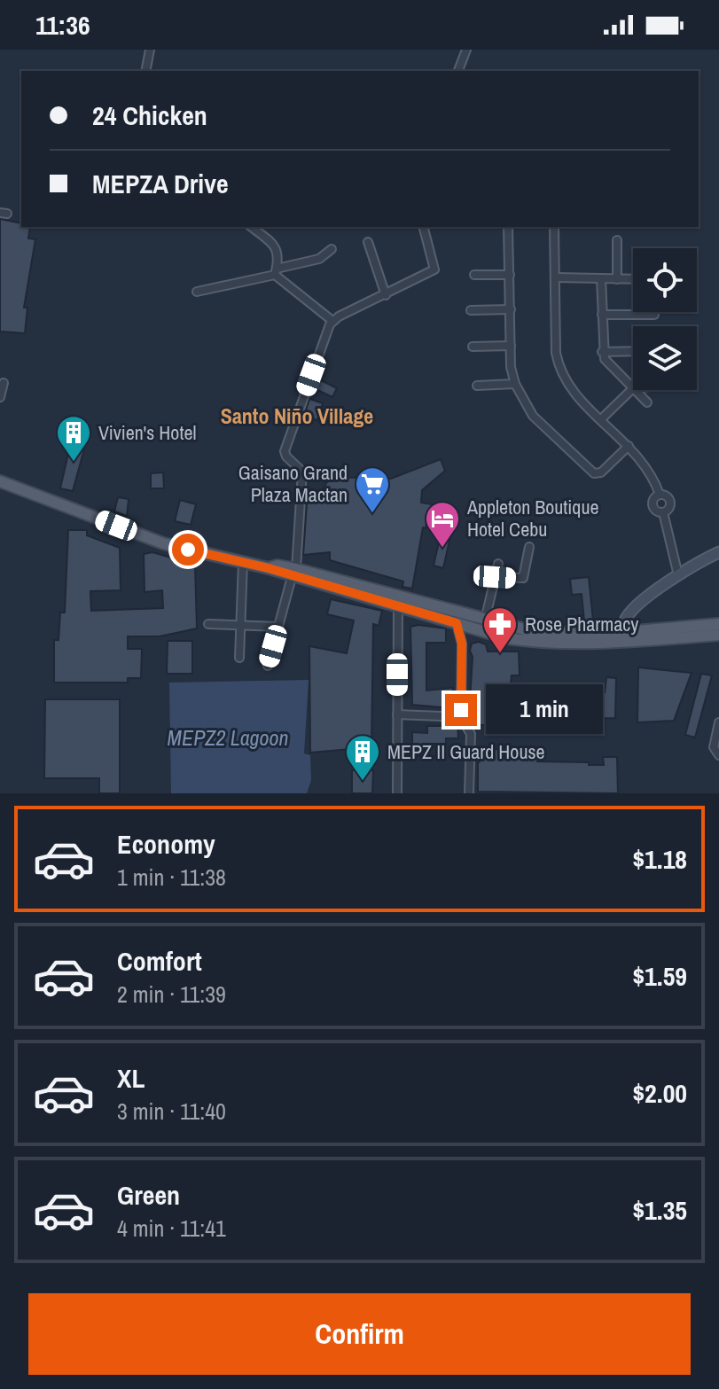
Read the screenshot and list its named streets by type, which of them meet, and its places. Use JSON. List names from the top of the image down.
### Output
{
  "districts": ["Santo Niño Village"],
  "water": ["MEPZ2 Lagoon"],
  "places": {
    "building": ["Vivien's Hotel", "MEPZ II Guard House"],
    "supermarket": ["Gaisano Grand Plaza Mactan"],
    "hotel": ["Appleton Boutique Hotel Cebu"],
    "pharmacy": ["Rose Pharmacy"]
  },
  "page": {
    "status": "11:36",
    "banner": ["24 Chicken", "MEPZA Drive"],
    "bubble": "1 min",
    "list": [
      {
        "name": "Economy",
        "note": "1 min · 11:38",
        "value": "$1.18"
      },
      {
        "name": "Comfort",
        "note": "2 min · 11:39",
        "value": "$1.59"
      },
      {
        "name": "XL",
        "note": "3 min · 11:40",
        "value": "$2.00"
      },
      {
        "name": "Green",
        "note": "4 min · 11:41",
        "value": "$1.35"
      }
    ],
    "buttons": "Confirm"
  }
}
